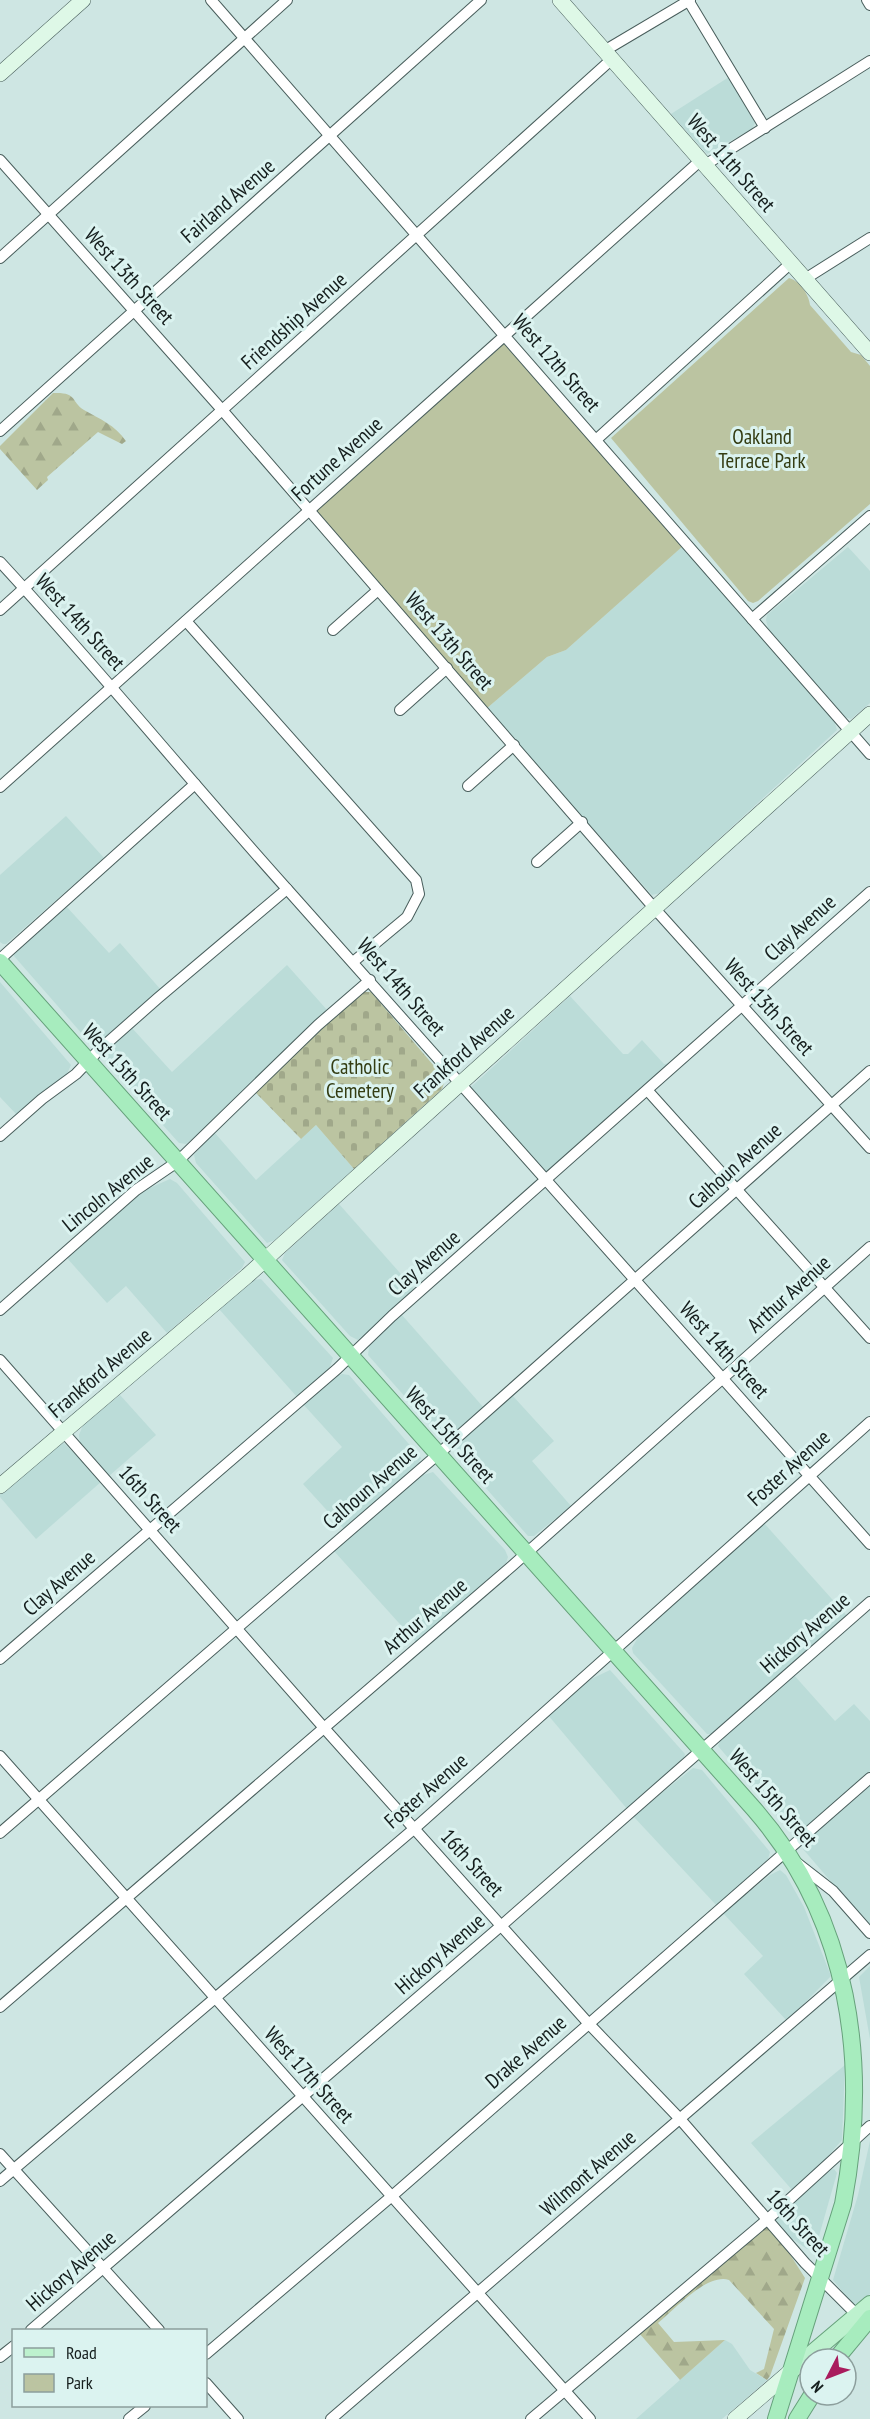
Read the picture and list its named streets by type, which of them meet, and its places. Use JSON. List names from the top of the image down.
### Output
{
  "streets": {
    "highway": ["West 15th Street"],
    "main road": ["West 11th Street", "Frankford Avenue"],
    "street": [
      "Fairland Avenue",
      "West 13th Street",
      "Friendship Avenue",
      "West 12th Street",
      "Fortune Avenue",
      "West 14th Street",
      "Clay Avenue",
      "Calhoun Avenue",
      "Lincoln Avenue",
      "Arthur Avenue",
      "Foster Avenue",
      "16th Street",
      "Hickory Avenue",
      "Drake Avenue",
      "West 17th Street",
      "Wilmont Avenue"
    ]
  },
  "crossings": [
    ["West 11th Street", "Friendship Avenue"],
    ["West 11th Street", "Fortune Avenue"],
    ["Fairland Avenue", "West 13th Street"],
    ["Fairland Avenue", "West 12th Street"],
    ["West 13th Street", "Friendship Avenue"],
    ["West 13th Street", "Fortune Avenue"],
    ["West 13th Street", "Clay Avenue"],
    ["West 13th Street", "Frankford Avenue"],
    ["West 13th Street", "Calhoun Avenue"],
    ["Friendship Avenue", "West 12th Street"],
    ["Friendship Avenue", "West 14th Street"],
    ["West 12th Street", "Fortune Avenue"],
    ["West 12th Street", "Frankford Avenue"],
    ["Fortune Avenue", "West 14th Street"],
    ["West 14th Street", "Clay Avenue"],
    ["West 14th Street", "Frankford Avenue"],
    ["West 14th Street", "Calhoun Avenue"],
    ["West 14th Street", "Lincoln Avenue"],
    ["West 14th Street", "Arthur Avenue"],
    ["West 14th Street", "Foster Avenue"],
    ["Clay Avenue", "West 15th Street"],
    ["Clay Avenue", "16th Street"],
    ["Frankford Avenue", "West 15th Street"],
    ["Frankford Avenue", "16th Street"],
    ["West 15th Street", "Calhoun Avenue"],
    ["West 15th Street", "Lincoln Avenue"],
    ["West 15th Street", "Arthur Avenue"],
    ["West 15th Street", "Foster Avenue"],
    ["West 15th Street", "Hickory Avenue"],
    ["West 15th Street", "Drake Avenue"],
    ["Calhoun Avenue", "16th Street"],
    ["Calhoun Avenue", "West 17th Street"],
    ["Arthur Avenue", "16th Street"],
    ["Arthur Avenue", "West 17th Street"],
    ["Foster Avenue", "16th Street"],
    ["Foster Avenue", "West 17th Street"],
    ["16th Street", "Hickory Avenue"],
    ["16th Street", "Drake Avenue"],
    ["16th Street", "Wilmont Avenue"],
    ["Hickory Avenue", "West 17th Street"],
    ["Drake Avenue", "West 17th Street"],
    ["West 17th Street", "Wilmont Avenue"]
  ],
  "parks": ["Oakland Terrace Park", "Catholic Cemetery"],
  "legend": ["Road", "Park"],
  "north": "bottom left"
}
